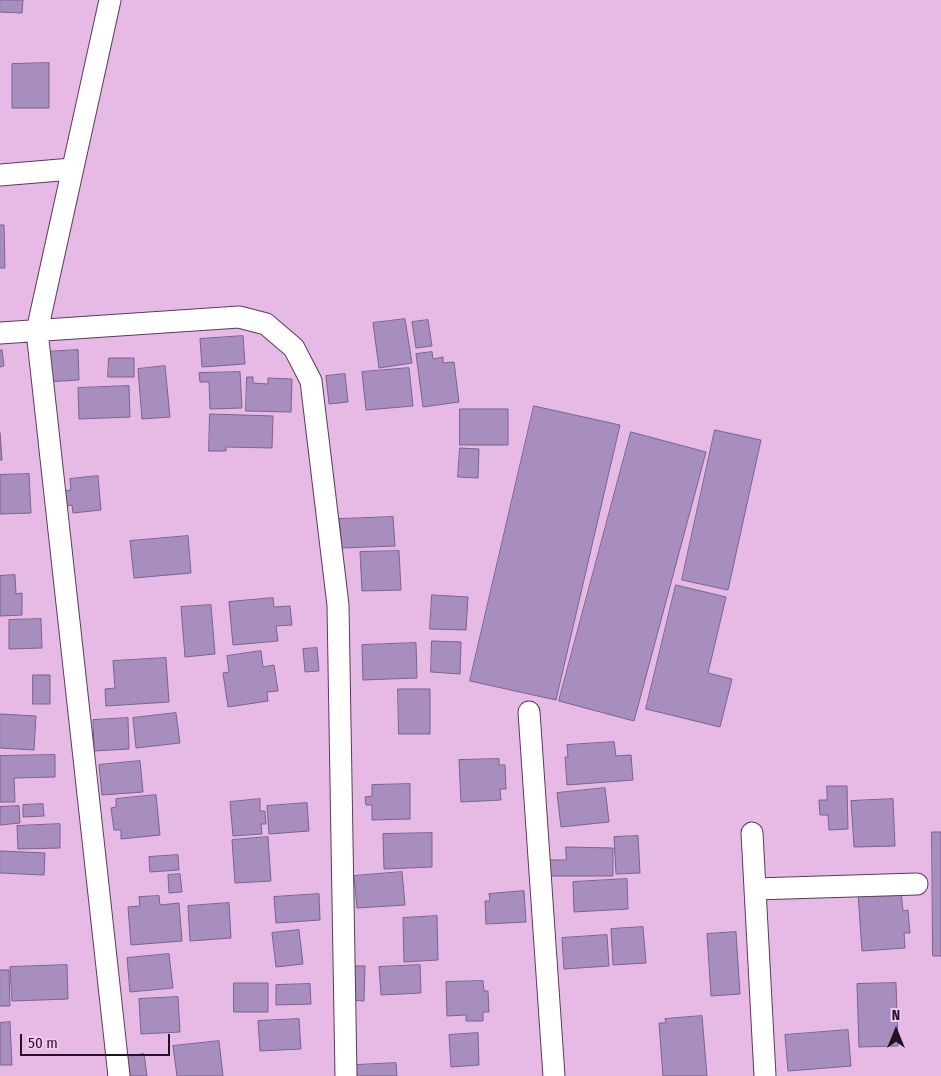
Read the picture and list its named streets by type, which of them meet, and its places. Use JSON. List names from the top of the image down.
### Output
{
  "scale_bar": "50 m",
  "north": "top"
}
